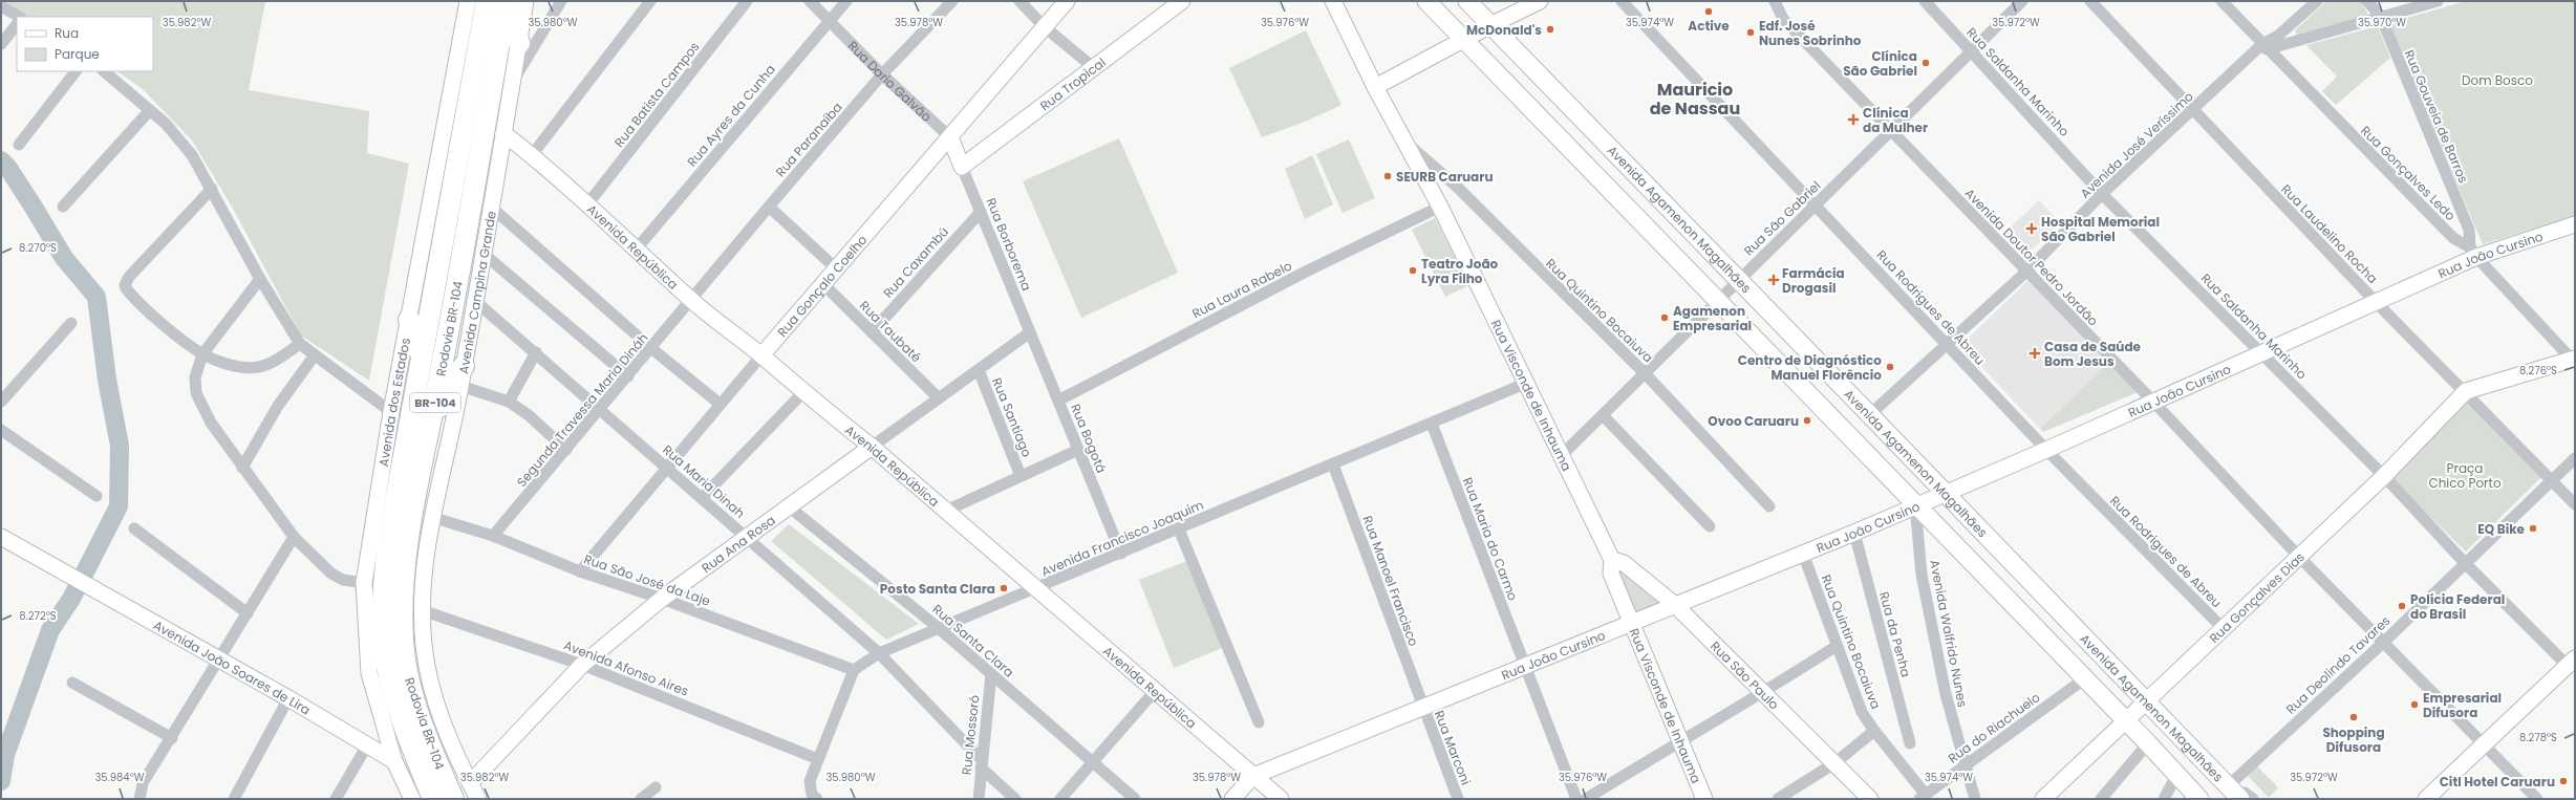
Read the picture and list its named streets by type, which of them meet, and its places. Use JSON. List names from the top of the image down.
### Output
{
  "streets": {
    "highway": ["Rodovia BR-104", "BR-104"],
    "main road": ["Avenida Agamenon Magalhães"],
    "street": [
      "Rua Dario Galvão",
      "Rua Saldanha Marinho",
      "Rua Tropical",
      "Rua Batista Campos",
      "Rua Ayres da Cunha",
      "Rua Gouveia de Barros",
      "Rua Paranaíba",
      "Avenida José Veríssimo",
      "Rua Gonçalves Ledo",
      "Rua São Gabriel",
      "Rua Laudelino Rocha",
      "Rua Borborema",
      "Avenida República",
      "Rua João Cursino",
      "Avenida Doutor Pedro Jordão",
      "Rua Caxambú",
      "Rua Gonçalo Coelho",
      "Rua Laura Rabelo",
      "Avenida Campina Grande",
      "Rua Rodrigues de Abreu",
      "Rua Quintino Bocaiuva",
      "Rua Taubaté",
      "Rua Visconde de Inhauma",
      "Avenida dos Estados",
      "Segunda Travessa Maria Dináh",
      "Rua Santiago",
      "Rua Bogotá",
      "Rua Maria Dinah",
      "Avenida Francisco Joaquim",
      "Rua Maria do Carmo",
      "Rua Ana Rosa",
      "Rua São José da Laje",
      "Rua Manoel Francisco",
      "Rua Gonçalves Dias",
      "Avenida Walfrido Nunes",
      "Rua da Penha",
      "Rua Santa Clara",
      "Rua Deolindo Tavares",
      "Avenida João Soares de Lira",
      "Avenida Afonso Aires",
      "Rua São Paulo",
      "Rua do Riachuelo",
      "Rua Mossoró",
      "Rua Marconi"
    ]
  },
  "crossings": [
    ["Rua Dario Galvão", "Rua Tropical"],
    ["Rua Dario Galvão", "Rua Ayres da Cunha"],
    ["Rua Dario Galvão", "Rua Paranaíba"],
    ["Rua Dario Galvão", "Rua Borborema"],
    ["Rua Dario Galvão", "Rua Gonçalo Coelho"],
    ["Rua Saldanha Marinho", "Avenida José Veríssimo"],
    ["Rua Saldanha Marinho", "Rua São Gabriel"],
    ["Rua Saldanha Marinho", "Rua João Cursino"],
    ["Rua Saldanha Marinho", "Rua Gonçalves Dias"],
    ["Rua Saldanha Marinho", "Rua Deolindo Tavares"],
    ["Rua Tropical", "Rua Borborema"],
    ["Rua Batista Campos", "Avenida República"],
    ["Rua Ayres da Cunha", "Avenida República"],
    ["Rua Gouveia de Barros", "Rua Gonçalves Ledo"],
    ["Rua Gouveia de Barros", "Rua João Cursino"],
    ["Rua Paranaíba", "Avenida República"],
    ["Rua Paranaíba", "Segunda Travessa Maria Dináh"],
    ["Avenida José Veríssimo", "Rua Gonçalves Ledo"],
    ["Avenida José Veríssimo", "Avenida Agamenon Magalhães"],
    ["Avenida José Veríssimo", "Rua Laudelino Rocha"],
    ["Avenida José Veríssimo", "Avenida Doutor Pedro Jordão"],
    ["Avenida José Veríssimo", "Rua Rodrigues de Abreu"],
    ["Rua Gonçalves Ledo", "Rua João Cursino"],
    ["Rua São Gabriel", "Avenida Agamenon Magalhães"],
    ["Rua São Gabriel", "Avenida Doutor Pedro Jordão"],
    ["Rua São Gabriel", "Rua Rodrigues de Abreu"],
    ["Rua São Gabriel", "Rua Quintino Bocaiuva"],
    ["Rua São Gabriel", "Rua Visconde de Inhauma"],
    ["Avenida Agamenon Magalhães", "Rua João Cursino"],
    ["Avenida Agamenon Magalhães", "Rua Gonçalves Dias"],
    ["Avenida Agamenon Magalhães", "Rua Deolindo Tavares"],
    ["Rua Laudelino Rocha", "Rua João Cursino"],
    ["Rua Laudelino Rocha", "Rua Gonçalves Dias"],
    ["Rua Laudelino Rocha", "Rua Deolindo Tavares"],
    ["Rua Borborema", "Rua Caxambú"],
    ["Rua Borborema", "Rua Bogotá"],
    ["Rua Borborema", "Rua Ana Rosa"],
    ["Avenida República", "Rua João Cursino"],
    ["Avenida República", "Rua Gonçalo Coelho"],
    ["Avenida República", "Avenida Campina Grande"],
    ["Avenida República", "Segunda Travessa Maria Dináh"],
    ["Avenida República", "Avenida Francisco Joaquim"],
    ["Avenida República", "Rua Ana Rosa"],
    ["Rua João Cursino", "Avenida Doutor Pedro Jordão"],
    ["Rua João Cursino", "Rua Rodrigues de Abreu"],
    ["Rua João Cursino", "Rua Quintino Bocaiuva"],
    ["Rua João Cursino", "Rua Visconde de Inhauma"],
    ["Rua João Cursino", "Rua Maria do Carmo"],
    ["Rua João Cursino", "Rua Manoel Francisco"],
    ["Rua João Cursino", "Avenida Walfrido Nunes"],
    ["Rua João Cursino", "Rua da Penha"],
    ["Rua João Cursino", "Rua São Paulo"],
    ["Rua João Cursino", "Rua Marconi"],
    ["Avenida Doutor Pedro Jordão", "Rua Gonçalves Dias"],
    ["Avenida Doutor Pedro Jordão", "Rua Deolindo Tavares"],
    ["Rua Caxambú", "Rua Taubaté"],
    ["Rua Gonçalo Coelho", "Rua Taubaté"],
    ["Rua Gonçalo Coelho", "Rua Maria Dinah"],
    ["Rua Gonçalo Coelho", "Rua São José da Laje"],
    ["Rua Laura Rabelo", "Rua Visconde de Inhauma"],
    ["Rua Laura Rabelo", "Rua Bogotá"],
    ["Avenida Campina Grande", "Rua Maria Dinah"],
    ["Avenida Campina Grande", "Rua Ana Rosa"],
    ["Avenida Campina Grande", "Rua São José da Laje"],
    ["Avenida Campina Grande", "Avenida Afonso Aires"],
    ["Rua Rodrigues de Abreu", "Rua Gonçalves Dias"],
    ["Rua Quintino Bocaiuva", "Rua Visconde de Inhauma"],
    ["Rua Quintino Bocaiuva", "Rua do Riachuelo"],
    ["Rua Taubaté", "Rua Ana Rosa"],
    ["Rua Visconde de Inhauma", "Avenida Francisco Joaquim"],
    ["Rua Visconde de Inhauma", "Rua São Paulo"],
    ["Avenida dos Estados", "Avenida João Soares de Lira"],
    ["Segunda Travessa Maria Dináh", "Rua Maria Dinah"],
    ["Segunda Travessa Maria Dináh", "Rua São José da Laje"],
    ["Rua Santiago", "Rua Ana Rosa"],
    ["Rua Bogotá", "Avenida Francisco Joaquim"],
    ["Rua Bogotá", "Rua Ana Rosa"],
    ["Rua Maria Dinah", "Avenida Francisco Joaquim"],
    ["Rua Maria Dinah", "Rua Ana Rosa"],
    ["Rua Maria Dinah", "Rua Mossoró"],
    ["Avenida Francisco Joaquim", "Rua Maria do Carmo"],
    ["Avenida Francisco Joaquim", "Rua São José da Laje"],
    ["Avenida Francisco Joaquim", "Rua Manoel Francisco"],
    ["Avenida Francisco Joaquim", "Rua Santa Clara"],
    ["Rua Ana Rosa", "Rua São José da Laje"],
    ["Rua Ana Rosa", "Rua Santa Clara"],
    ["Rua Ana Rosa", "Avenida Afonso Aires"],
    ["Rua Manoel Francisco", "Rua Marconi"],
    ["Avenida Walfrido Nunes", "Rua do Riachuelo"],
    ["Rua Santa Clara", "Rua Mossoró"]
  ],
  "districts": ["Mauricio de Nassau"],
  "parks": ["Dom Bosco", "Praça Chico Porto"],
  "places": {
    "other": [
      "Active",
      "McDonald's",
      "Edf. José Nunes Sobrinho",
      "Clínica São Gabriel",
      "SEURB Caruaru",
      "Teatro João Lyra Filho",
      "Agamenon Empresarial",
      "Centro de Diagnóstico Manuel Florêncio",
      "Ovoo Caruaru",
      "EQ Bike",
      "Posto Santa Clara",
      "Polícia Federal do Brasil",
      "Empresarial Difusora",
      "Shopping Difusora",
      "CitI Hotel Caruaru"
    ],
    "health": [
      "Clínica da Mulher",
      "Hospital Memorial São Gabriel",
      "Farmácia Drogasil",
      "Casa de Saúde Bom Jesus"
    ]
  },
  "legend": ["Rua", "Parque"],
  "coordinates": [
    "35.982°W",
    "35.980°W",
    "35.978°W",
    "35.976°W",
    "35.974°W",
    "35.972°W",
    "35.970°W",
    "8.270°S",
    "8.276°S",
    "8.272°S",
    "8.278°S",
    "35.984°W"
  ]
}
